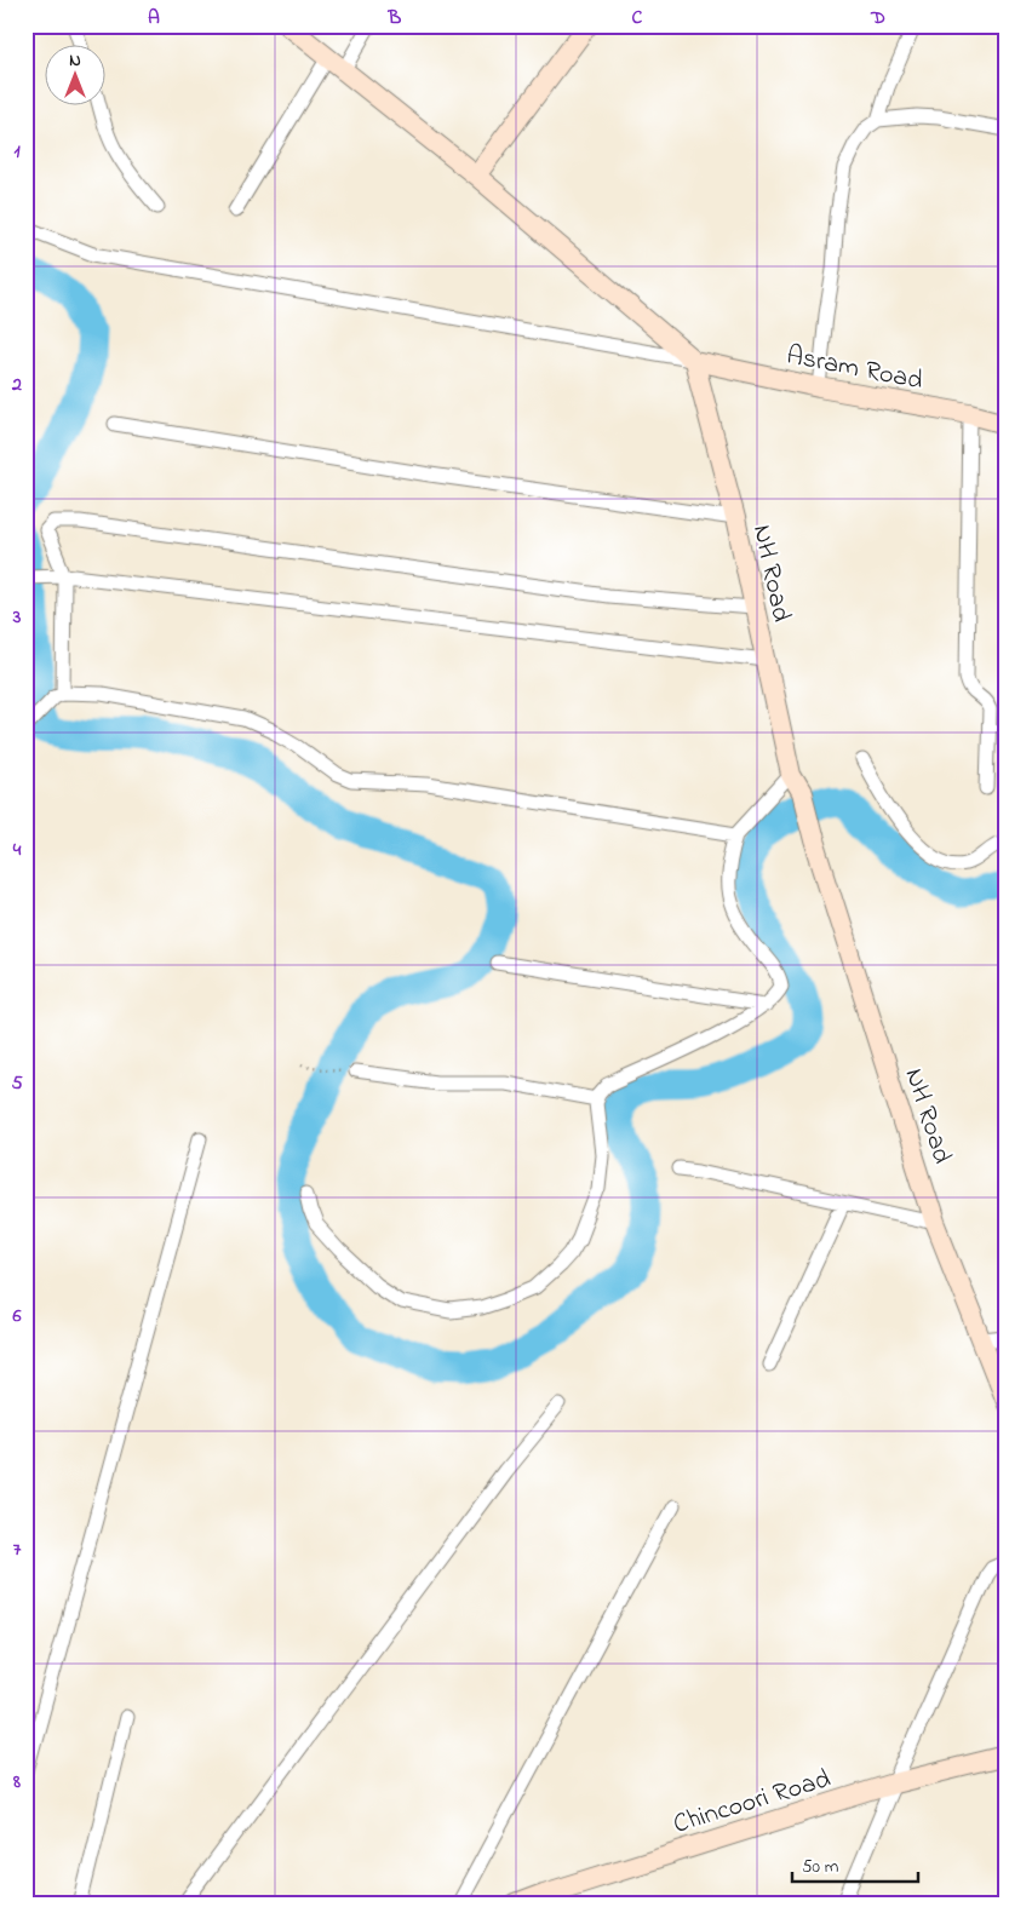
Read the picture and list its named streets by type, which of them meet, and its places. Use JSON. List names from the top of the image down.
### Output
{
  "streets": {
    "main road": ["Asram Road", "NH Road", "Chincoori Road"]
  },
  "crossings": [
    ["Asram Road", "NH Road"]
  ],
  "scale_bar": "50 m",
  "north": "top",
  "grid": {
    "columns": [
      "A",
      "B",
      "C",
      "D"
    ],
    "rows": [
      "1",
      "2",
      "3",
      "4",
      "5",
      "6",
      "7",
      "8"
    ]
  }
}
